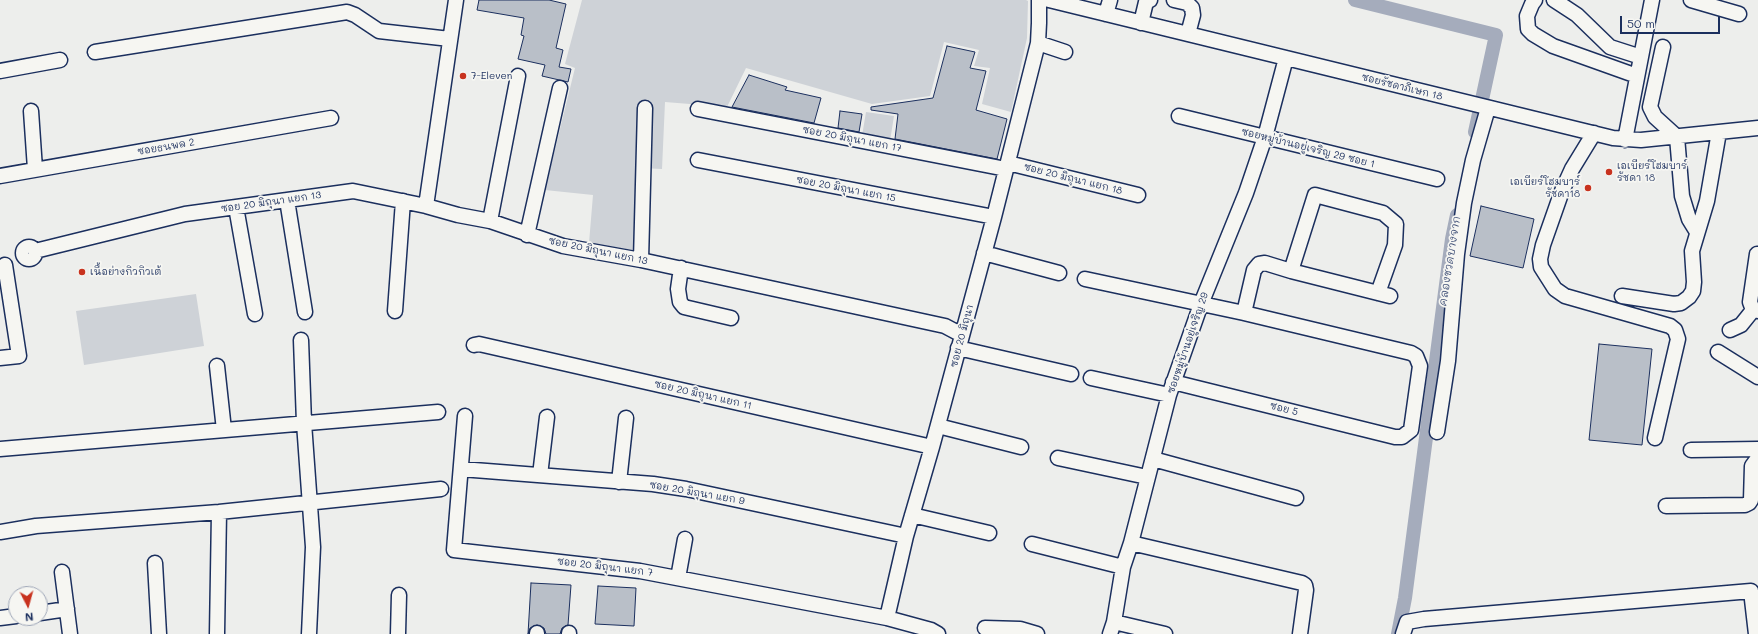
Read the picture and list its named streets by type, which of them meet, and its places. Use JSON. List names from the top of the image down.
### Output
{
  "streets": {
    "street": [
      "ซอยรัชดาภิเษก 18",
      "ซอย 20 มิถุนา แยก 17",
      "ซอยธนพล 2",
      "ซอยหมู่บ้านอยู่เจริญ 29 ซอย 1",
      "ซอย 20 มิถุนา แยก 18",
      "ซอย 20 มิถุนา แยก 15",
      "ซอย 20 มิถุนา แยก 13",
      "ซอย 20 มิถุนา",
      "ซอยหมู่บ้านอยู่เจริญ 29",
      "ซอย 20 มิถุนา แยก 11",
      "ซอย 5",
      "ซอย 20 มิถุนา แยก 9",
      "ซอย 20 มิถุนา แยก 7"
    ]
  },
  "crossings": [
    ["ซอยรัชดาภิเษก 18", "ซอยหมู่บ้านอยู่เจริญ 29"],
    ["ซอย 20 มิถุนา แยก 17", "ซอย 20 มิถุนา แยก 18"],
    ["ซอย 20 มิถุนา แยก 17", "ซอย 20 มิถุนา"],
    ["ซอยหมู่บ้านอยู่เจริญ 29 ซอย 1", "ซอยหมู่บ้านอยู่เจริญ 29"],
    ["ซอย 20 มิถุนา แยก 18", "ซอย 20 มิถุนา"],
    ["ซอย 20 มิถุนา แยก 15", "ซอย 20 มิถุนา"],
    ["ซอย 20 มิถุนา แยก 13", "ซอย 20 มิถุนา"],
    ["ซอย 20 มิถุนา", "ซอย 20 มิถุนา แยก 11"],
    ["ซอย 20 มิถุนา", "ซอย 20 มิถุนา แยก 9"],
    ["ซอย 20 มิถุนา", "ซอย 20 มิถุนา แยก 7"],
    ["ซอยหมู่บ้านอยู่เจริญ 29", "ซอย 5"],
    ["ซอย 20 มิถุนา แยก 9", "ซอย 20 มิถุนา แยก 7"]
  ],
  "water": ["คลองชวดบางจาก"],
  "places": [
    "7-Eleven",
    "เอเบียร์โฮมบาร์ รัชดา 18",
    "เอเบียร์โฮมบาร์ รัชดา18",
    "เนื้อย่างกิวกิวเต้"
  ],
  "scale_bar": "50 m",
  "north": "bottom"
}
